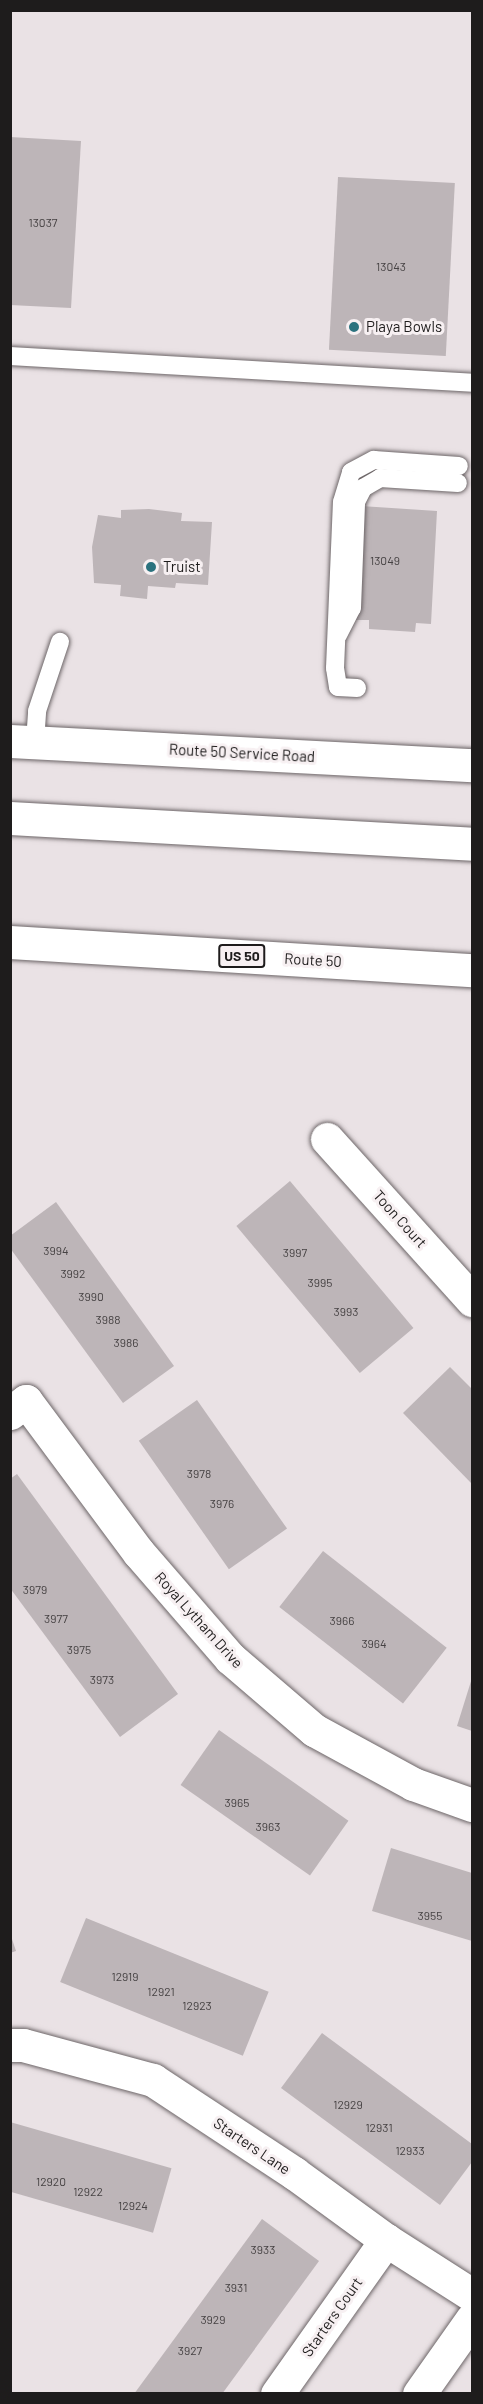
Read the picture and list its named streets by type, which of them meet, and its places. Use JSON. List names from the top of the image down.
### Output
{
  "streets": {
    "main road": [
      "Route 50 Service Road",
      "US 50",
      "Route 50",
      "Toon Court",
      "Royal Lytham Drive",
      "Starters Lane",
      "Starters Court"
    ]
  },
  "crossings": [
    ["Starters Lane", "Starters Court"]
  ],
  "places": ["Playa Bowls", "Truist"],
  "house_numbers": [
    "13037",
    "13043",
    "13049",
    "3994",
    "3997",
    "3992",
    "3995",
    "3990",
    "3993",
    "3988",
    "3986",
    "3978",
    "3976",
    "3979",
    "3977",
    "3966",
    "3964",
    "3975",
    "3973",
    "3965",
    "3963",
    "3955",
    "12919",
    "12921",
    "12923",
    "12929",
    "12931",
    "12933",
    "12920",
    "12922",
    "12924",
    "3933",
    "3931",
    "3929",
    "3927"
  ]
}
